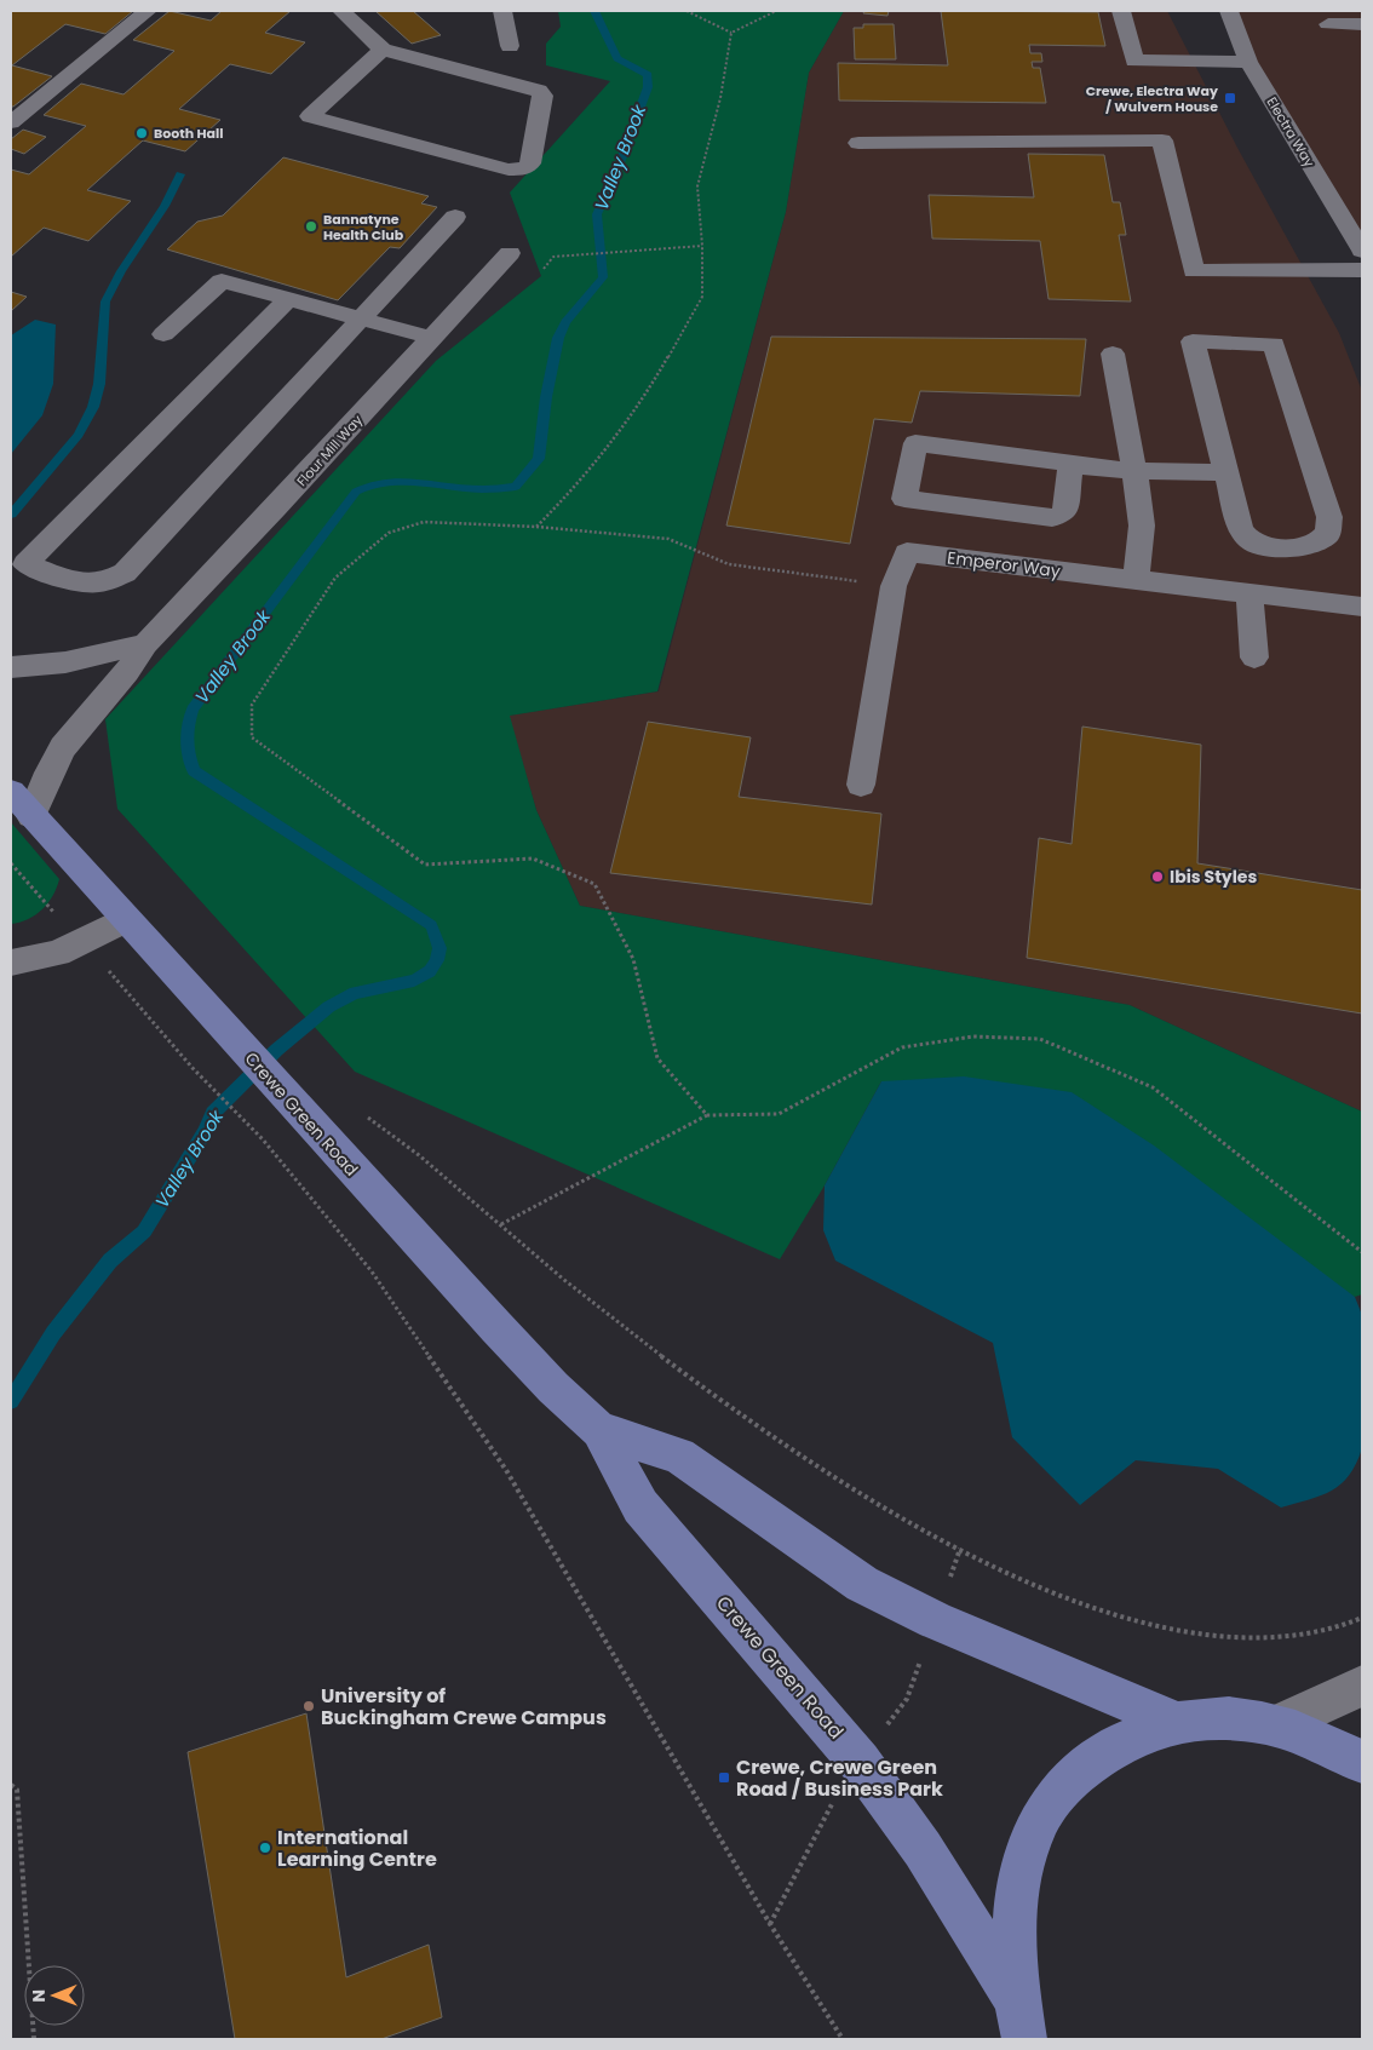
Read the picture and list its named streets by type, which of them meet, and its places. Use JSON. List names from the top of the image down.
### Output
{
  "streets": {
    "main road": ["Crewe Green Road"],
    "street": ["Electra Way", "Flour Mill Way", "Emperor Way"]
  },
  "crossings": [
    ["Flour Mill Way", "Crewe Green Road"]
  ],
  "water": ["Valley Brook"],
  "places": {
    "transit": ["Crewe, Electra Way / Wulvern House", "Crewe, Crewe Green Road / Business Park"],
    "other": [
      "Booth Hall",
      "Bannatyne Health Club",
      "Ibis Styles",
      "University of Buckingham Crewe Campus",
      "International Learning Centre"
    ]
  },
  "north": "left"
}
